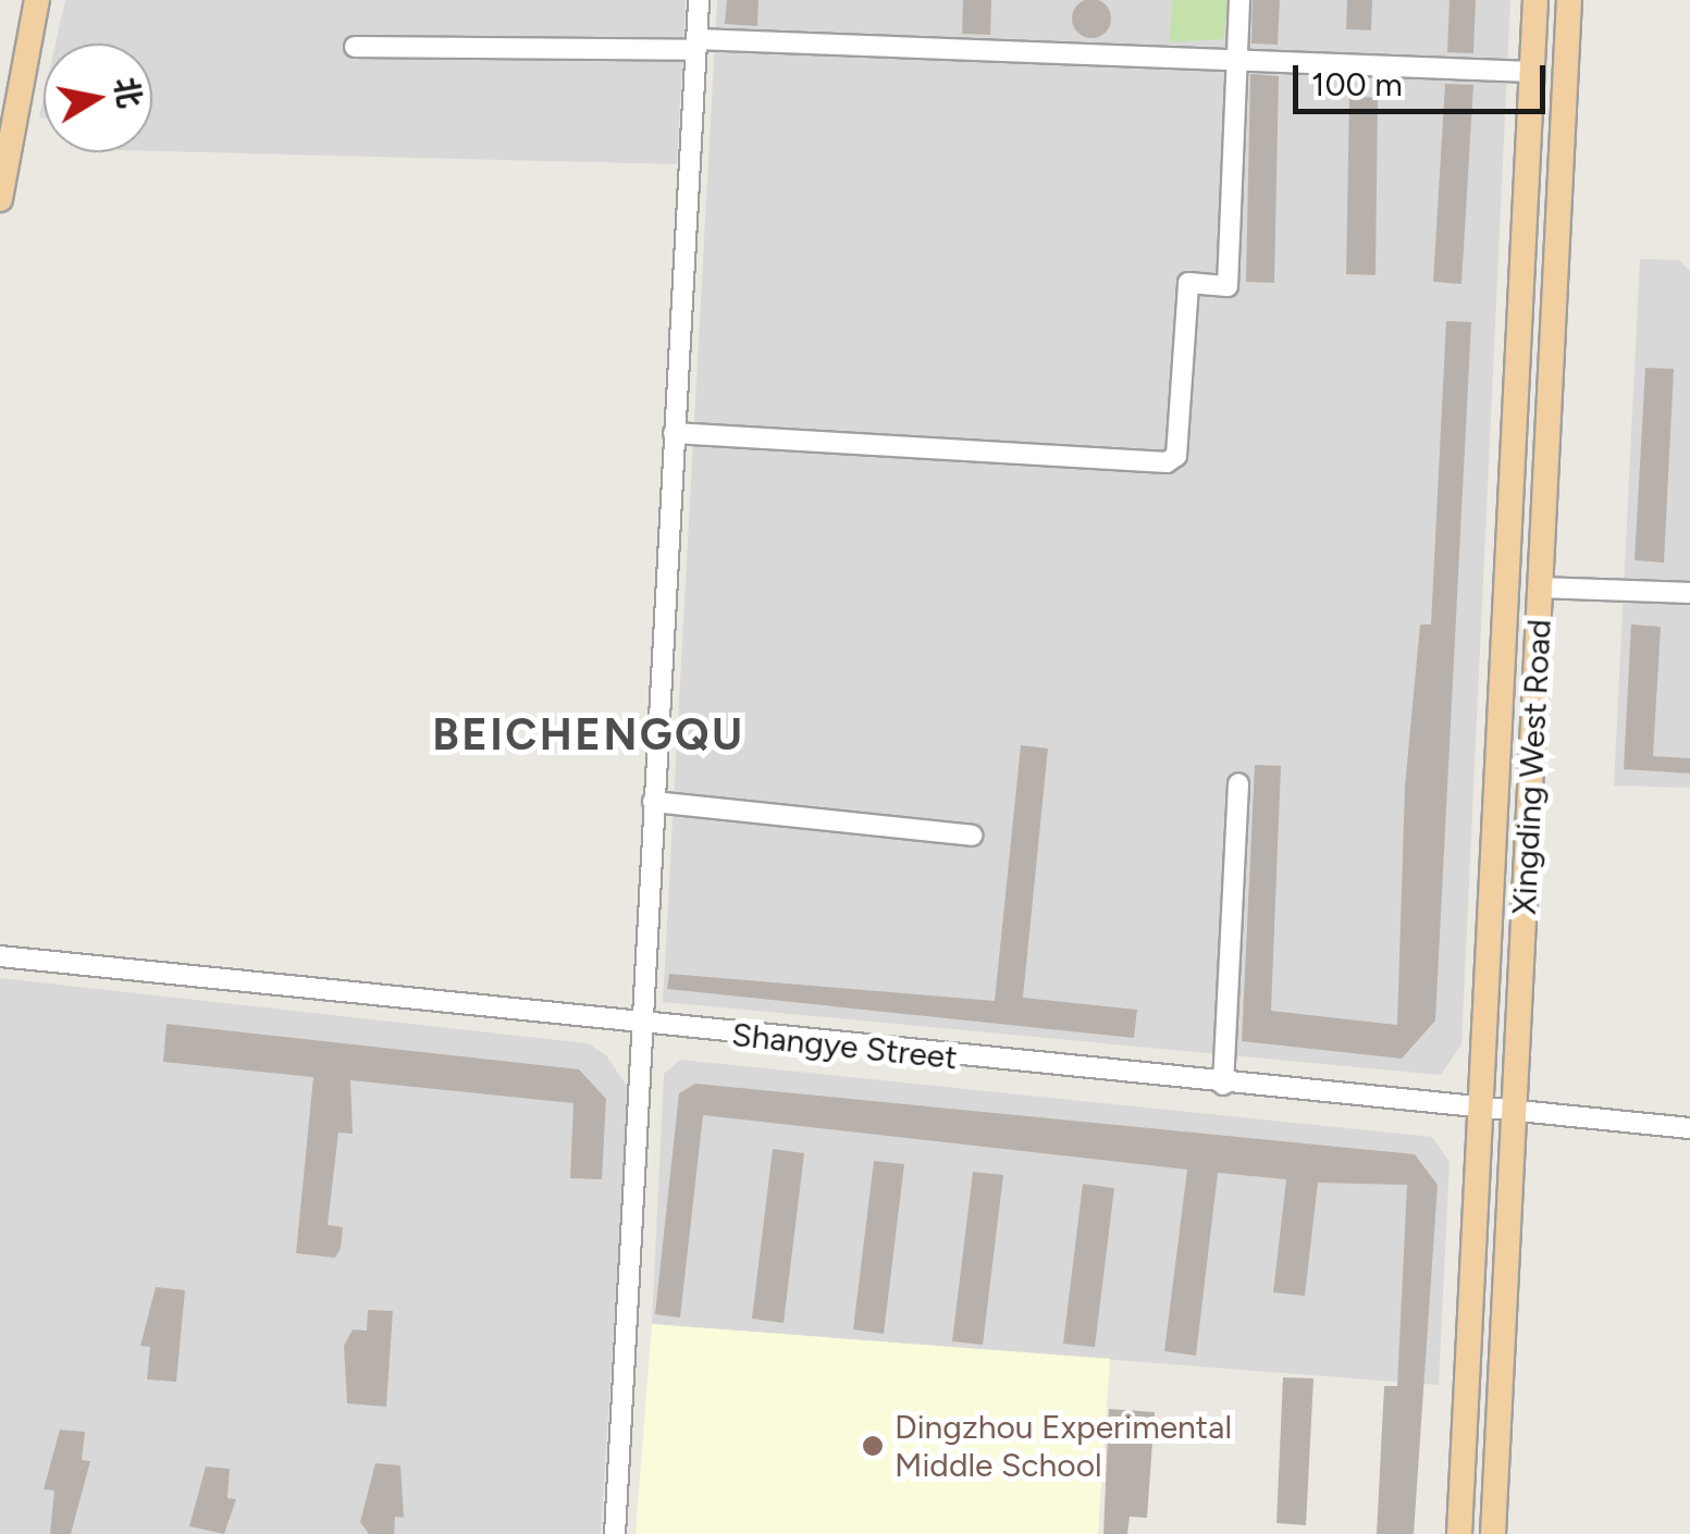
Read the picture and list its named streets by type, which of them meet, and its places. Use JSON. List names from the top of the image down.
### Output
{
  "streets": {
    "main road": ["Xingding West Road"],
    "street": ["Shangye Street"]
  },
  "crossings": [
    ["Xingding West Road", "Shangye Street"]
  ],
  "districts": ["BEICHENGQU"],
  "places": ["Dingzhou Experimental Middle School"],
  "scale_bar": "100 m",
  "north": "right"
}
